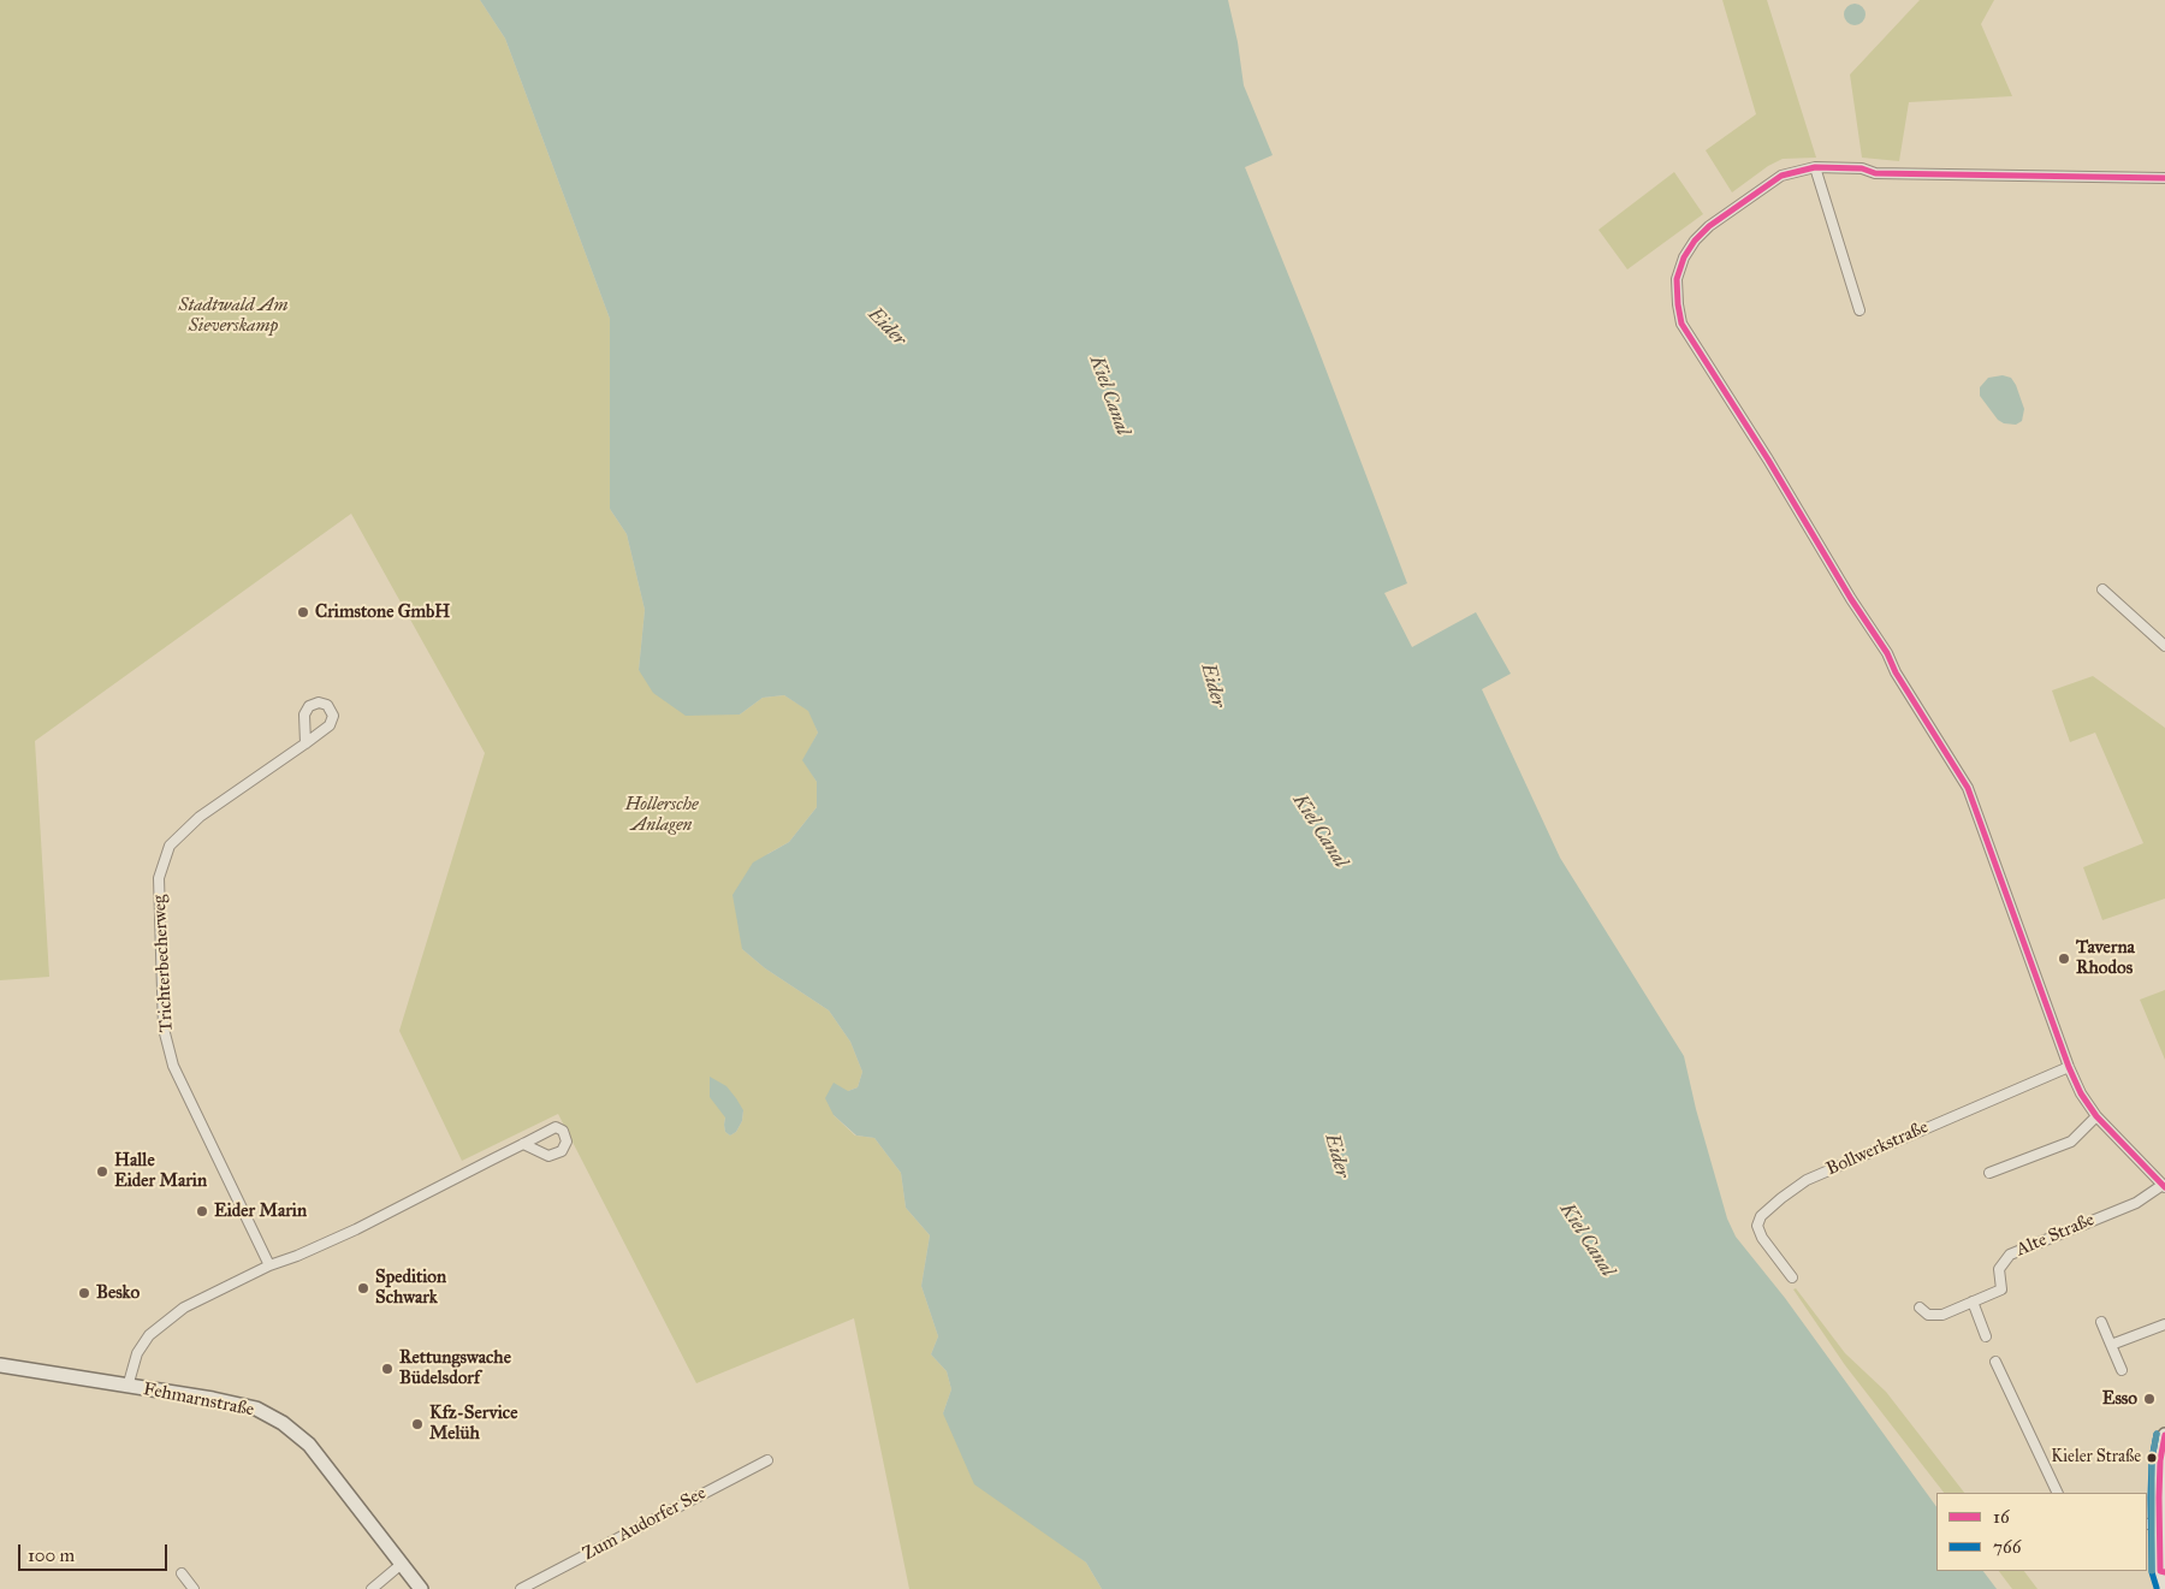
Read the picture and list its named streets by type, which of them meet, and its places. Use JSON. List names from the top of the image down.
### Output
{
  "streets": {
    "street": [
      "Trichterbecherweg",
      "Bollwerkstraße",
      "Alte Straße",
      "Fehmarnstraße",
      "Zum Audorfer See"
    ]
  },
  "water": ["Eider", "Kiel Canal"],
  "parks": ["Stadtwald Am Sieverskamp", "Hollersche Anlagen"],
  "places": [
    "Crimstone GmbH",
    "Taverna Rhodos",
    "Halle Eider Marin",
    "Eider Marin",
    "Spedition Schwark",
    "Besko",
    "Rettungswache Büdelsdorf",
    "Esso",
    "Kfz-Service Melüh",
    "Kieler Straße"
  ],
  "lines": ["transit line 16", "transit line 766"],
  "legend": ["16", "766"],
  "scale_bar": "100 m"
}
